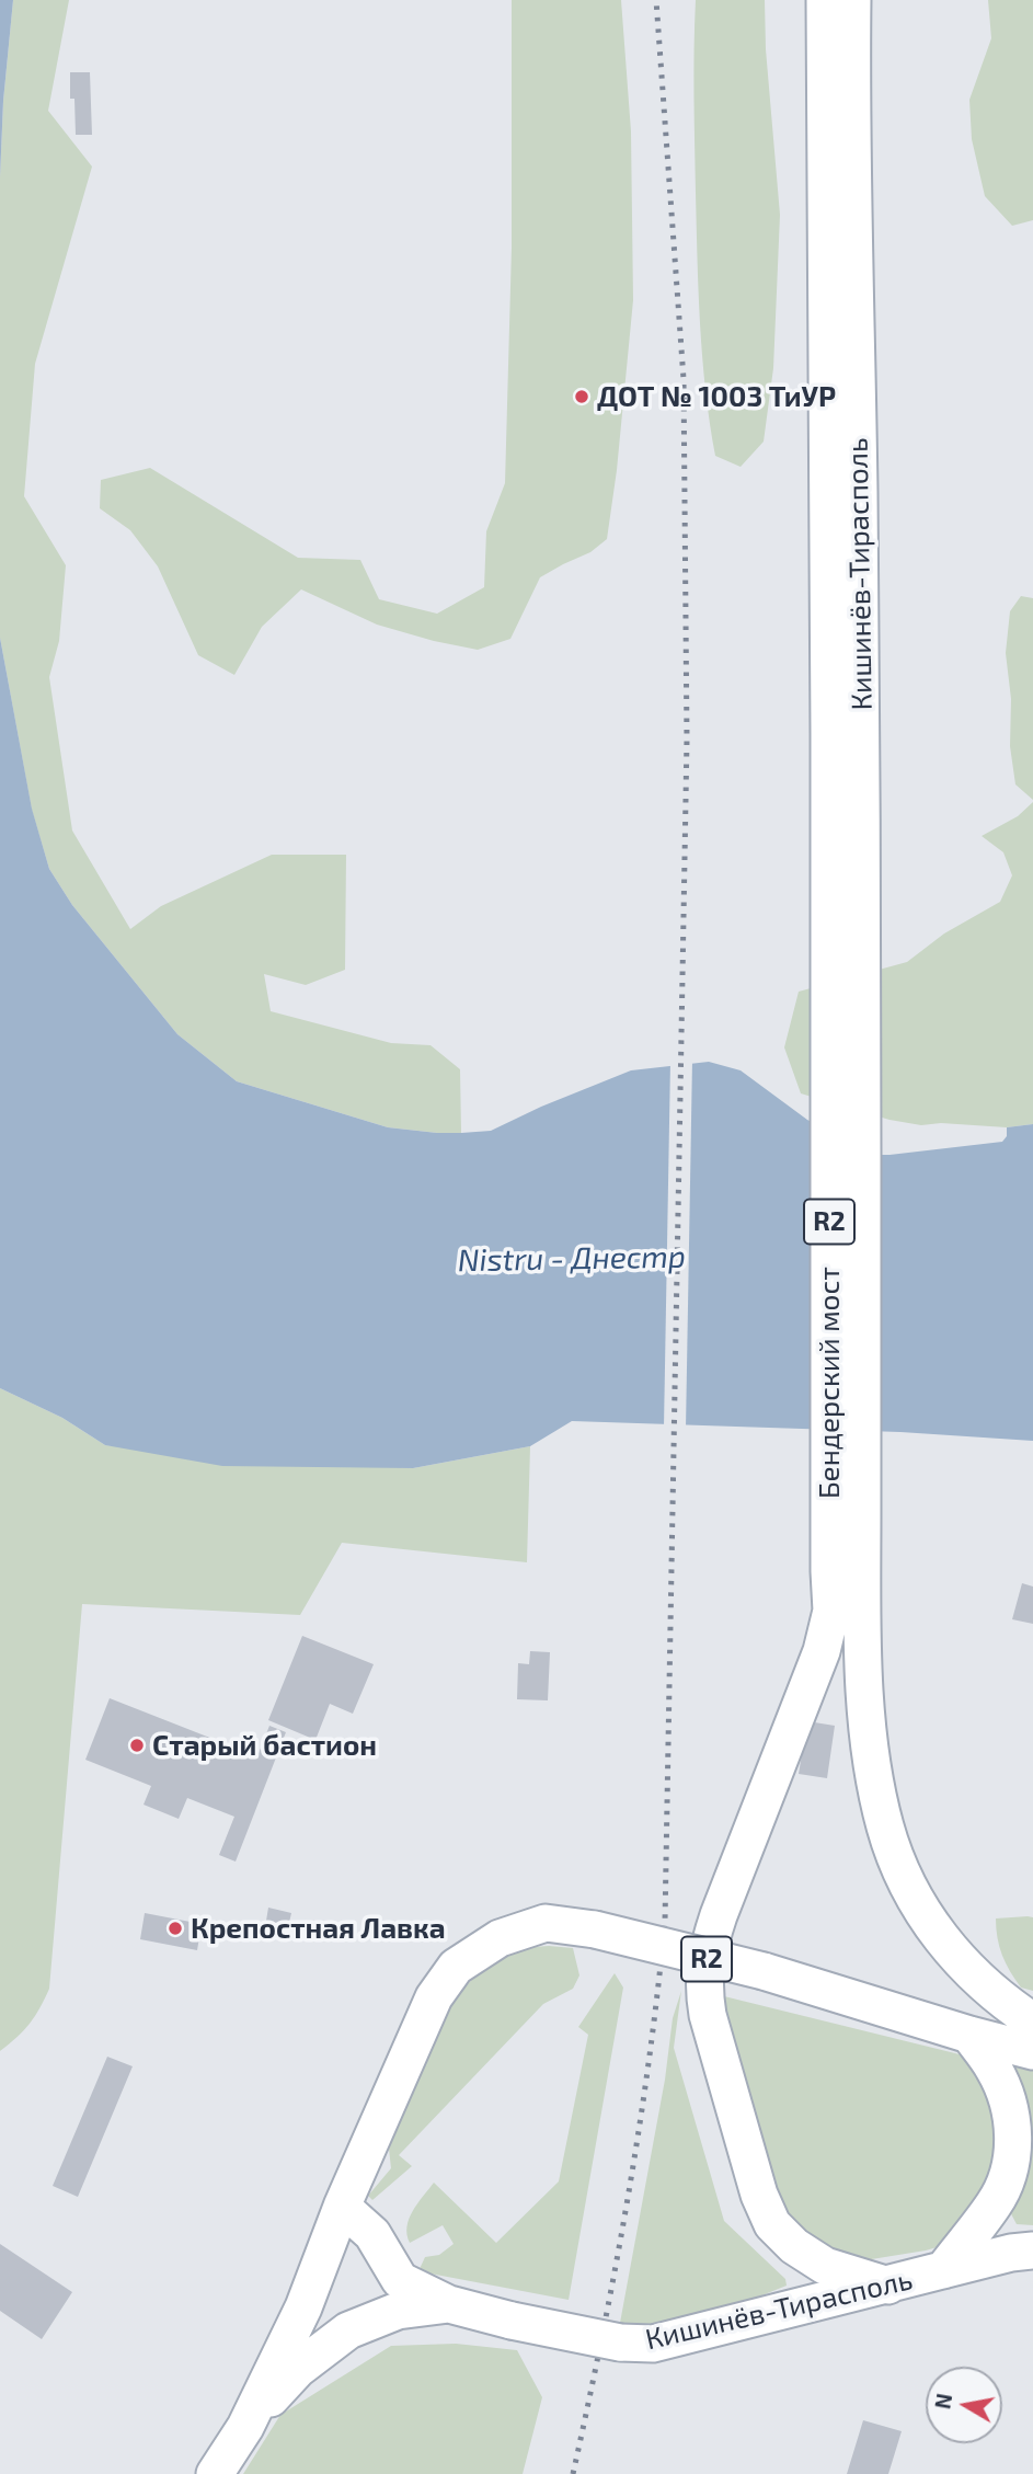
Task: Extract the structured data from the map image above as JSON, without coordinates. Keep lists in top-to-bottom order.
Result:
{
  "streets": {
    "main road": ["Кишинёв-Тирасполь", "R2", "Бендерский мост"]
  },
  "crossings": [
    ["Кишинёв-Тирасполь", "R2"],
    ["Кишинёв-Тирасполь", "Бендерский мост"],
    ["R2", "Бендерский мост"]
  ],
  "water": ["Nistru - Днестр"],
  "places": ["ДОТ № 1003 ТиУР", "Старый бастион", "Крепостная Лавка"],
  "north": "left"
}
